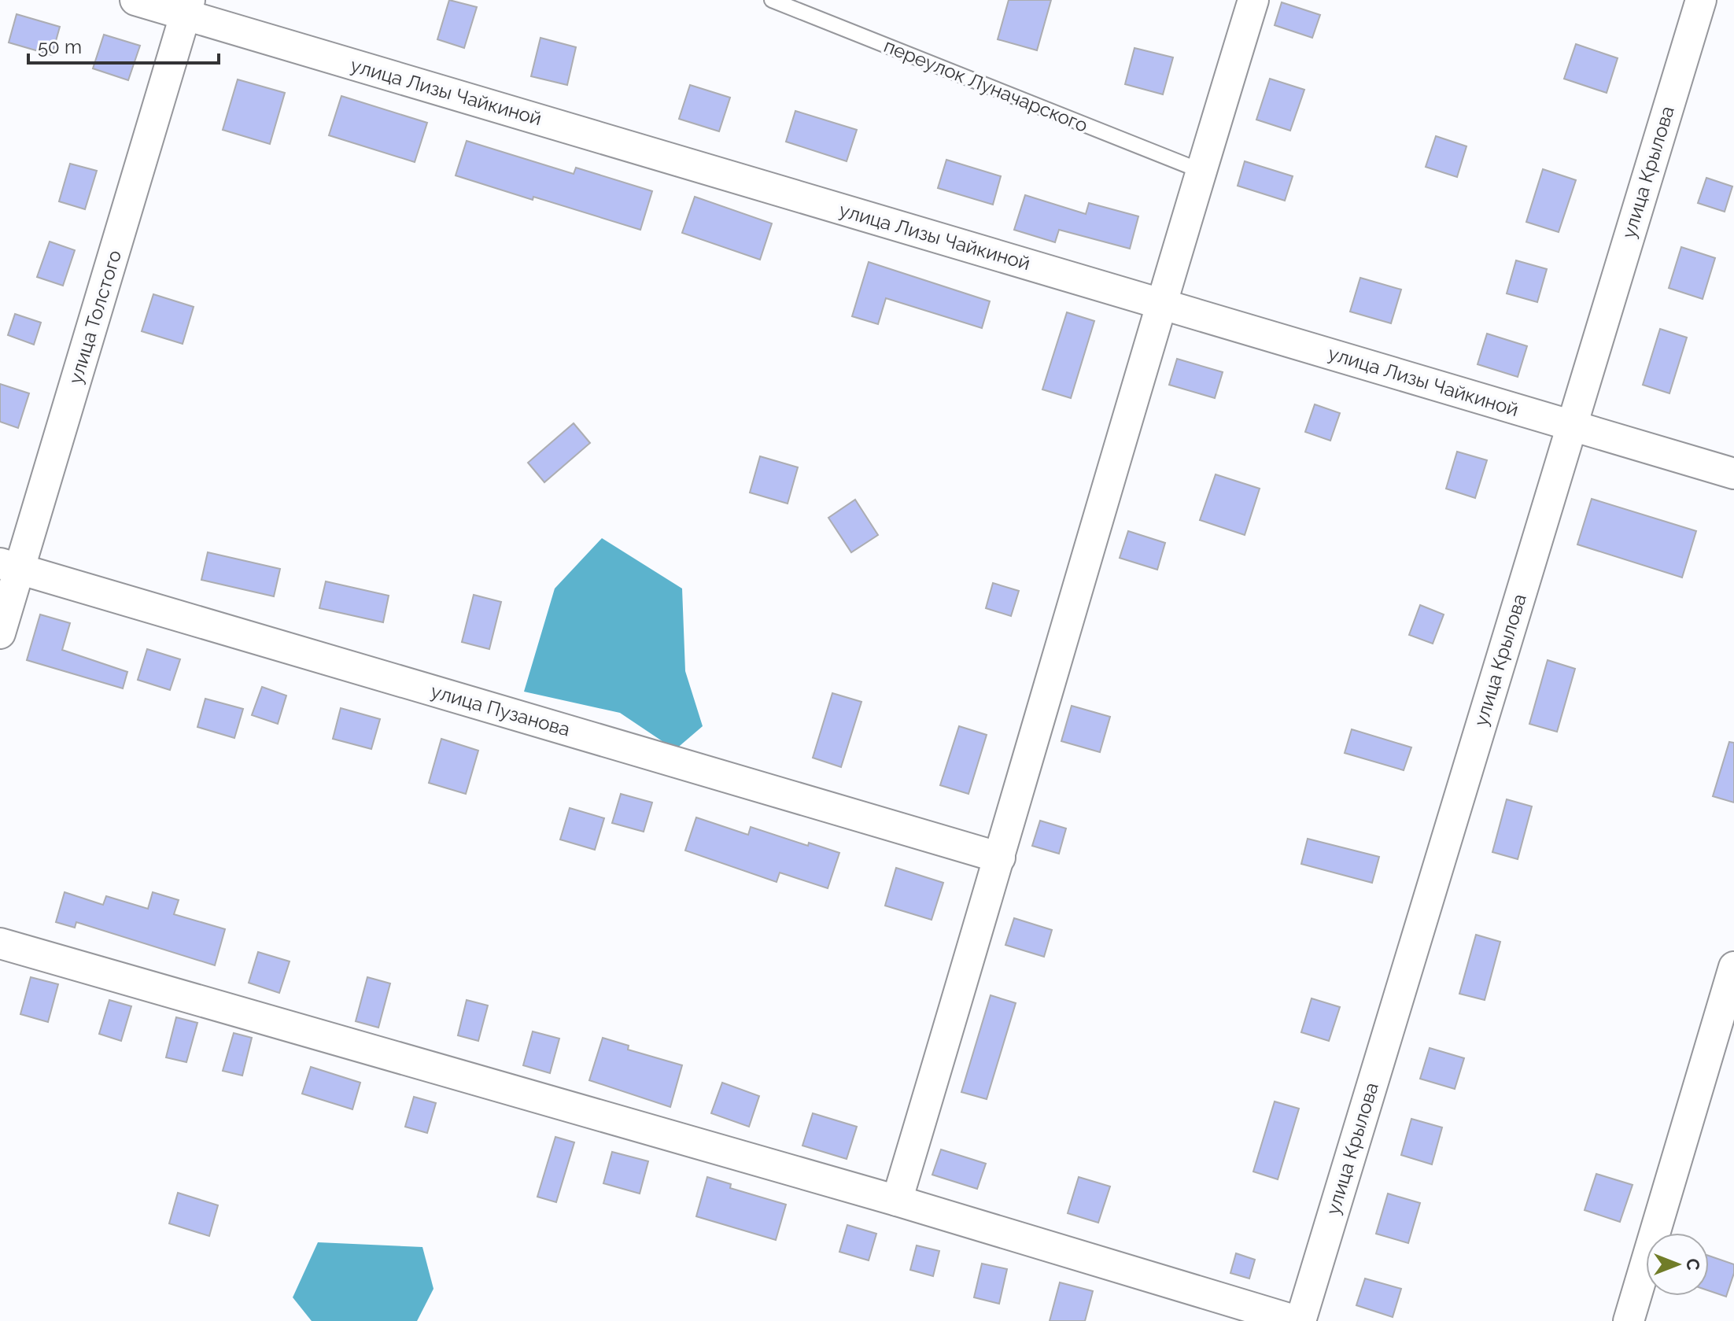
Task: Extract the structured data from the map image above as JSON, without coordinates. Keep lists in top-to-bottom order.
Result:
{
  "streets": {
    "street": [
      "улица Лизы Чайкиной",
      "улица Крылова",
      "улица Толстого",
      "улица Пузанова"
    ],
    "lane": ["переулок Луначарского"]
  },
  "crossings": [
    ["улица Лизы Чайкиной", "улица Крылова"],
    ["улица Лизы Чайкиной", "улица Толстого"],
    ["улица Толстого", "улица Пузанова"]
  ],
  "scale_bar": "50 m",
  "north": "right"
}
